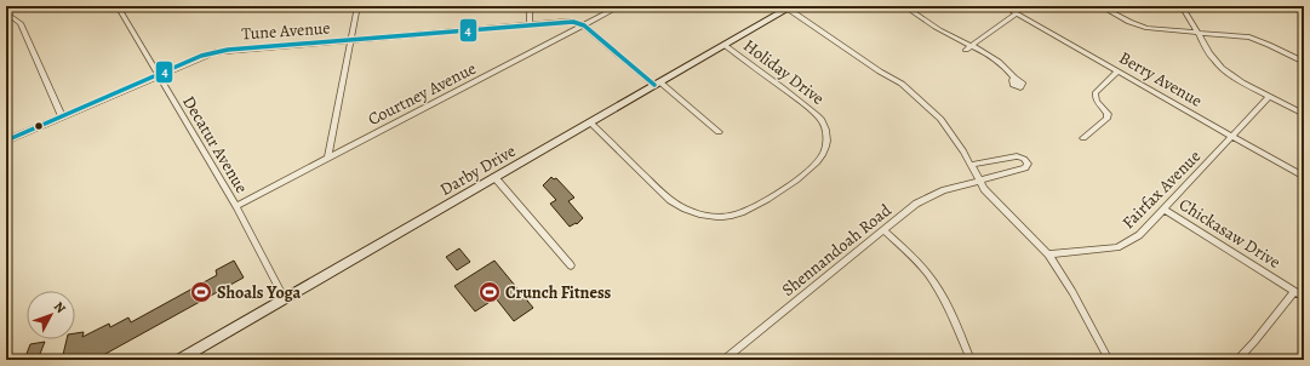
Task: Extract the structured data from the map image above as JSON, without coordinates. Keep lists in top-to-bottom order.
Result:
{
  "streets": {
    "main road": ["Darby Drive"],
    "street": [
      "Tune Avenue",
      "Holiday Drive",
      "Berry Avenue",
      "Courtney Avenue",
      "Decatur Avenue",
      "Fairfax Avenue",
      "Chickasaw Drive",
      "Shennandoah Road"
    ]
  },
  "crossings": [
    ["Tune Avenue", "Courtney Avenue"],
    ["Tune Avenue", "Decatur Avenue"],
    ["Holiday Drive", "Darby Drive"],
    ["Berry Avenue", "Fairfax Avenue"],
    ["Courtney Avenue", "Decatur Avenue"],
    ["Decatur Avenue", "Darby Drive"],
    ["Fairfax Avenue", "Chickasaw Drive"]
  ],
  "places": {
    "sports": ["Shoals Yoga", "Crunch Fitness"]
  },
  "lines": ["transit line 4"],
  "north": "top right"
}
